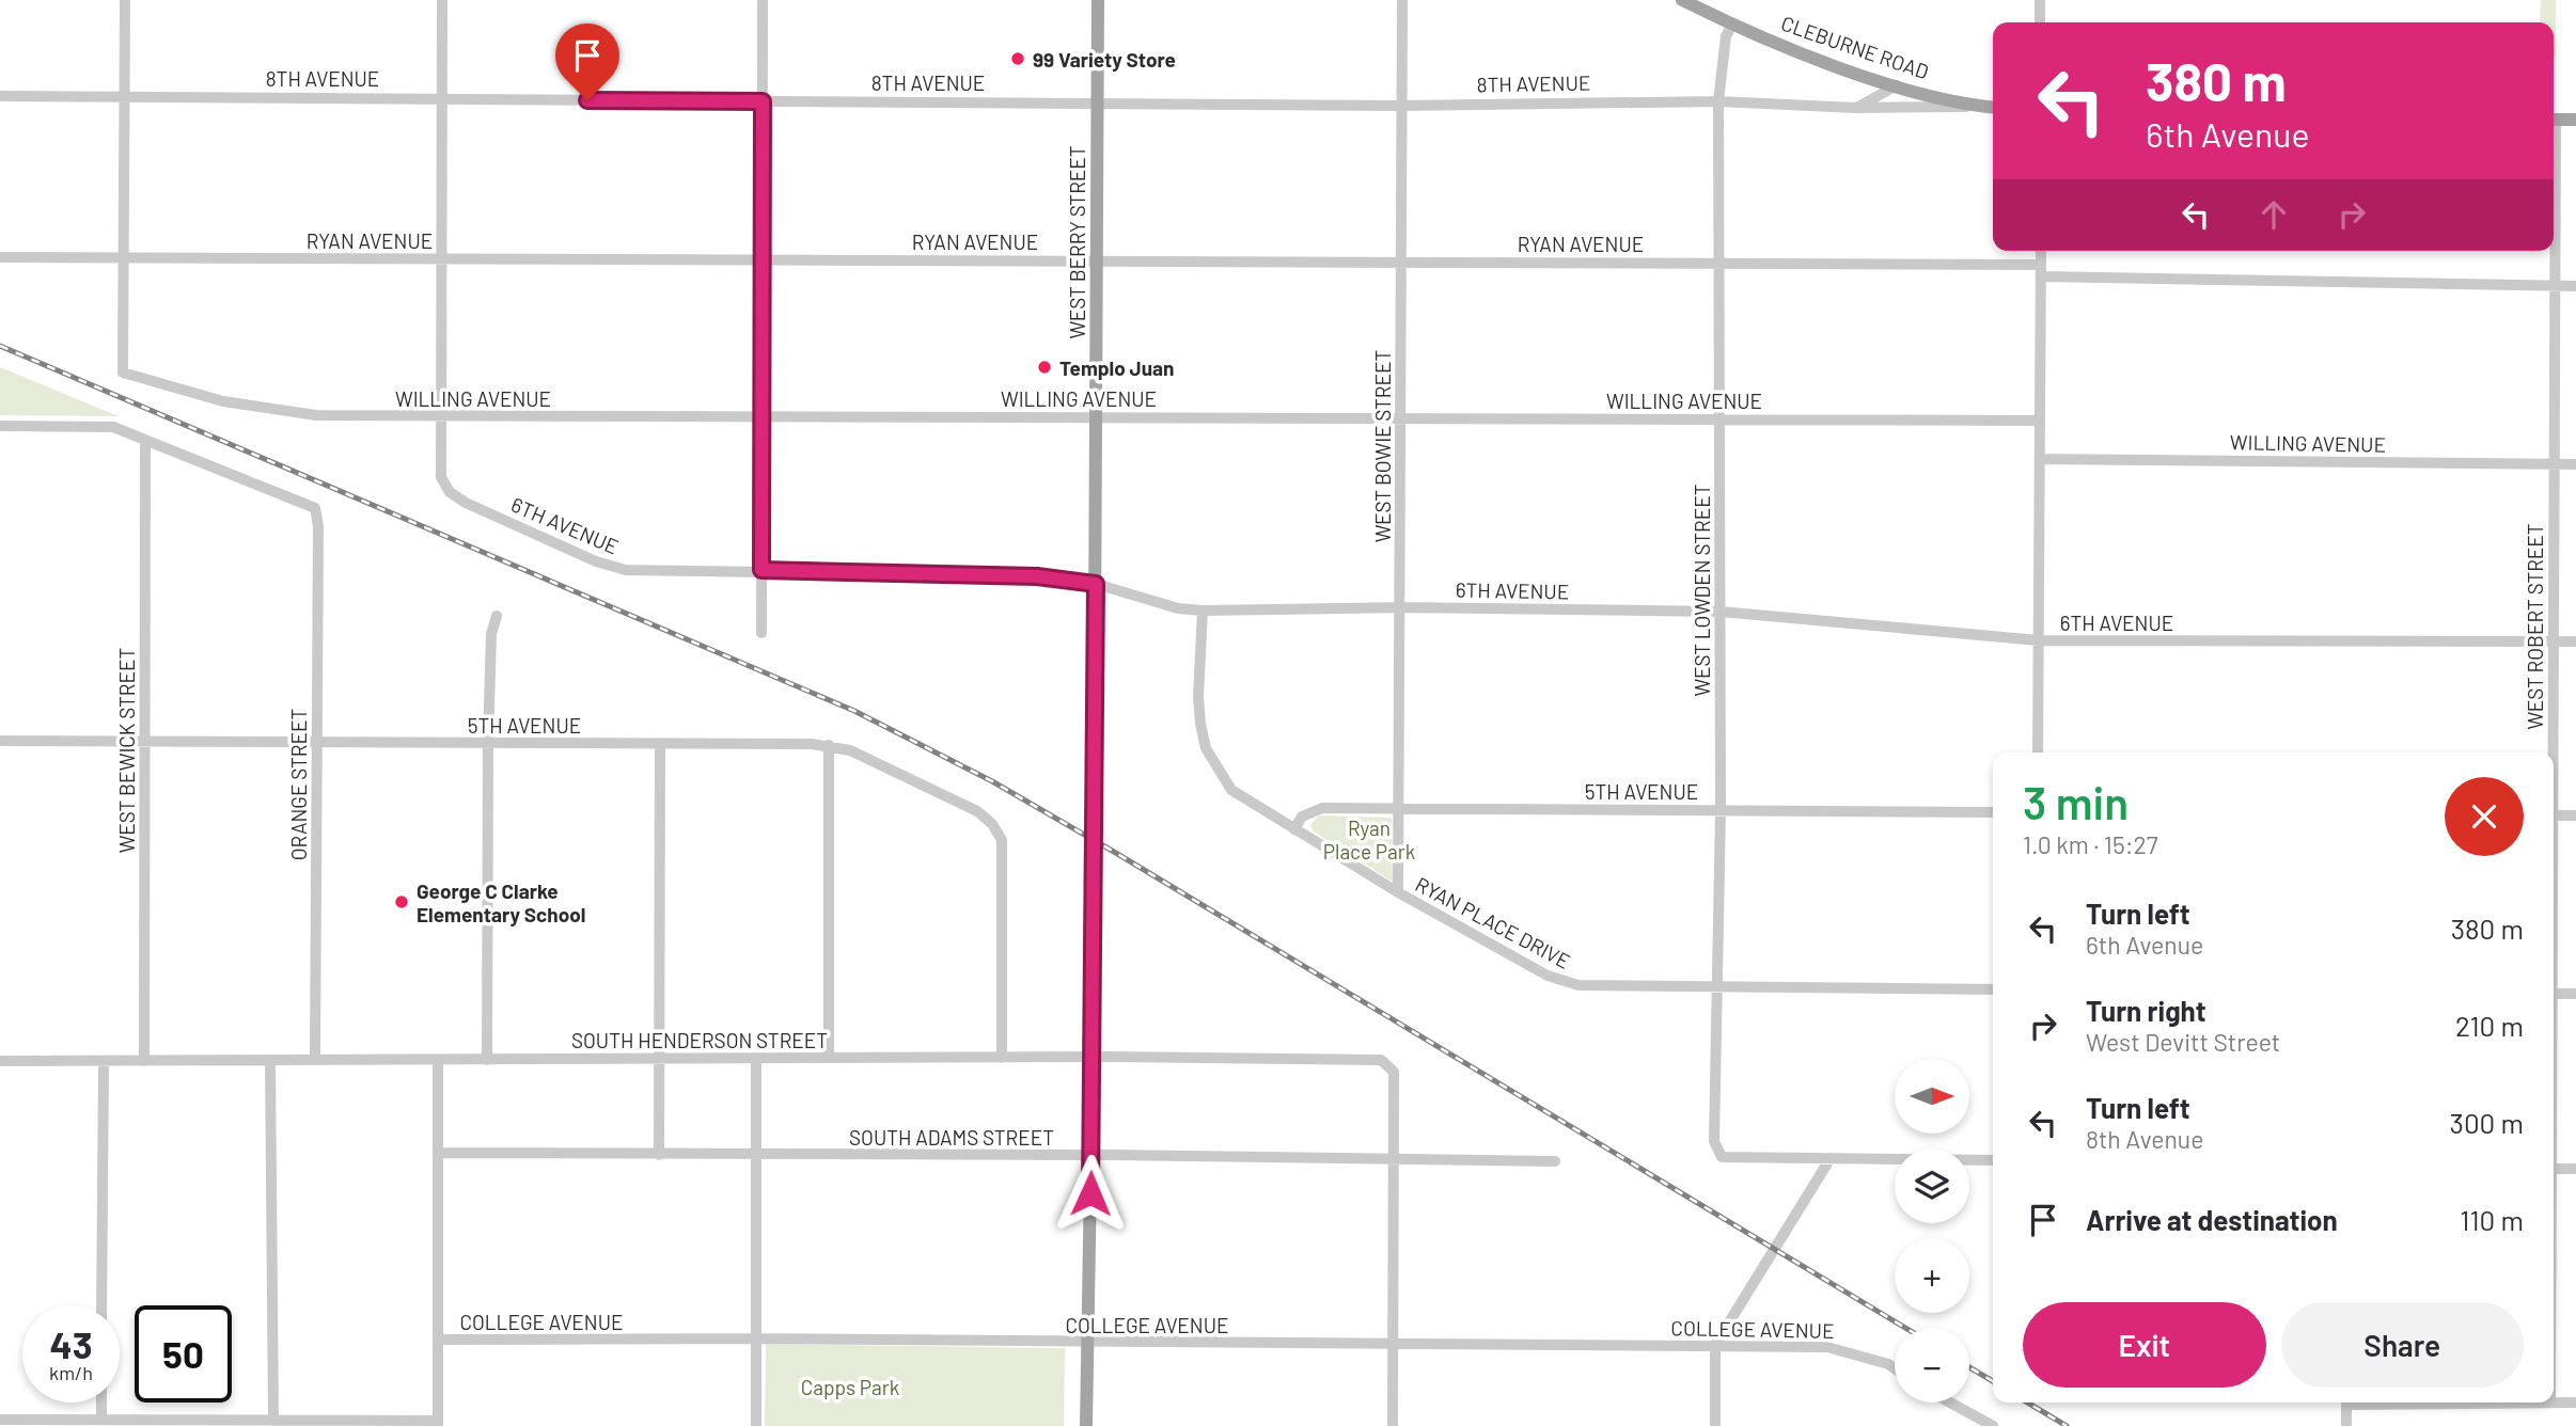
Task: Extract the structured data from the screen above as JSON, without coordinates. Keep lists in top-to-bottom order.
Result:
{
  "streets": {
    "main road": ["CLEBURNE ROAD", "8TH AVENUE", "WEST BERRY STREET"],
    "street": [
      "RYAN AVENUE",
      "WILLING AVENUE",
      "WEST BOWIE STREET",
      "6TH AVENUE",
      "WEST LOWDEN STREET",
      "WEST ROBERT STREET",
      "5TH AVENUE",
      "WEST BEWICK STREET",
      "ORANGE STREET",
      "RYAN PLACE DRIVE",
      "SOUTH HENDERSON STREET",
      "SOUTH ADAMS STREET",
      "COLLEGE AVENUE"
    ]
  },
  "crossings": [
    ["CLEBURNE ROAD", "8TH AVENUE"],
    ["CLEBURNE ROAD", "WEST LOWDEN STREET"],
    ["8TH AVENUE", "WEST BERRY STREET"],
    ["8TH AVENUE", "WEST BOWIE STREET"],
    ["8TH AVENUE", "WEST LOWDEN STREET"],
    ["RYAN AVENUE", "WEST BERRY STREET"],
    ["RYAN AVENUE", "WILLING AVENUE"],
    ["RYAN AVENUE", "WEST BOWIE STREET"],
    ["RYAN AVENUE", "WEST LOWDEN STREET"],
    ["RYAN AVENUE", "WEST ROBERT STREET"],
    ["WEST BERRY STREET", "WILLING AVENUE"],
    ["WEST BERRY STREET", "6TH AVENUE"],
    ["WEST BERRY STREET", "SOUTH HENDERSON STREET"],
    ["WEST BERRY STREET", "SOUTH ADAMS STREET"],
    ["WEST BERRY STREET", "COLLEGE AVENUE"],
    ["WILLING AVENUE", "WEST BOWIE STREET"],
    ["WILLING AVENUE", "6TH AVENUE"],
    ["WILLING AVENUE", "WEST LOWDEN STREET"],
    ["WILLING AVENUE", "WEST ROBERT STREET"],
    ["WEST BOWIE STREET", "6TH AVENUE"],
    ["WEST BOWIE STREET", "5TH AVENUE"],
    ["WEST BOWIE STREET", "RYAN PLACE DRIVE"],
    ["6TH AVENUE", "WEST LOWDEN STREET"],
    ["6TH AVENUE", "WEST ROBERT STREET"],
    ["6TH AVENUE", "RYAN PLACE DRIVE"],
    ["WEST LOWDEN STREET", "5TH AVENUE"],
    ["WEST LOWDEN STREET", "RYAN PLACE DRIVE"],
    ["5TH AVENUE", "WEST BEWICK STREET"],
    ["5TH AVENUE", "ORANGE STREET"],
    ["5TH AVENUE", "RYAN PLACE DRIVE"],
    ["5TH AVENUE", "SOUTH HENDERSON STREET"],
    ["WEST BEWICK STREET", "ORANGE STREET"],
    ["WEST BEWICK STREET", "SOUTH HENDERSON STREET"],
    ["ORANGE STREET", "SOUTH HENDERSON STREET"],
    ["SOUTH HENDERSON STREET", "SOUTH ADAMS STREET"]
  ],
  "parks": ["Ryan Place Park", "Capps Park"],
  "places": ["99 Variety Store", "Templo Juan", "George C Clarke Elementary School"],
  "north": "right",
  "page": {
    "turn": ["380 m", "6th Avenue"],
    "heading": ["3 min", "1.0 km · 15:27"],
    "list": [
      {
        "name": "Turn left",
        "note": "6th Avenue",
        "value": "380 m"
      },
      {
        "name": "Turn right",
        "note": "West Devitt Street",
        "value": "210 m"
      },
      {
        "name": "Turn left",
        "note": "8th Avenue",
        "value": "300 m"
      },
      {
        "name": "Arrive at destination",
        "value": "110 m"
      }
    ],
    "map_buttons": ["+", "−"],
    "buttons": ["Exit", "Share"],
    "speed": "43 km/h",
    "limit": "50"
  }
}
